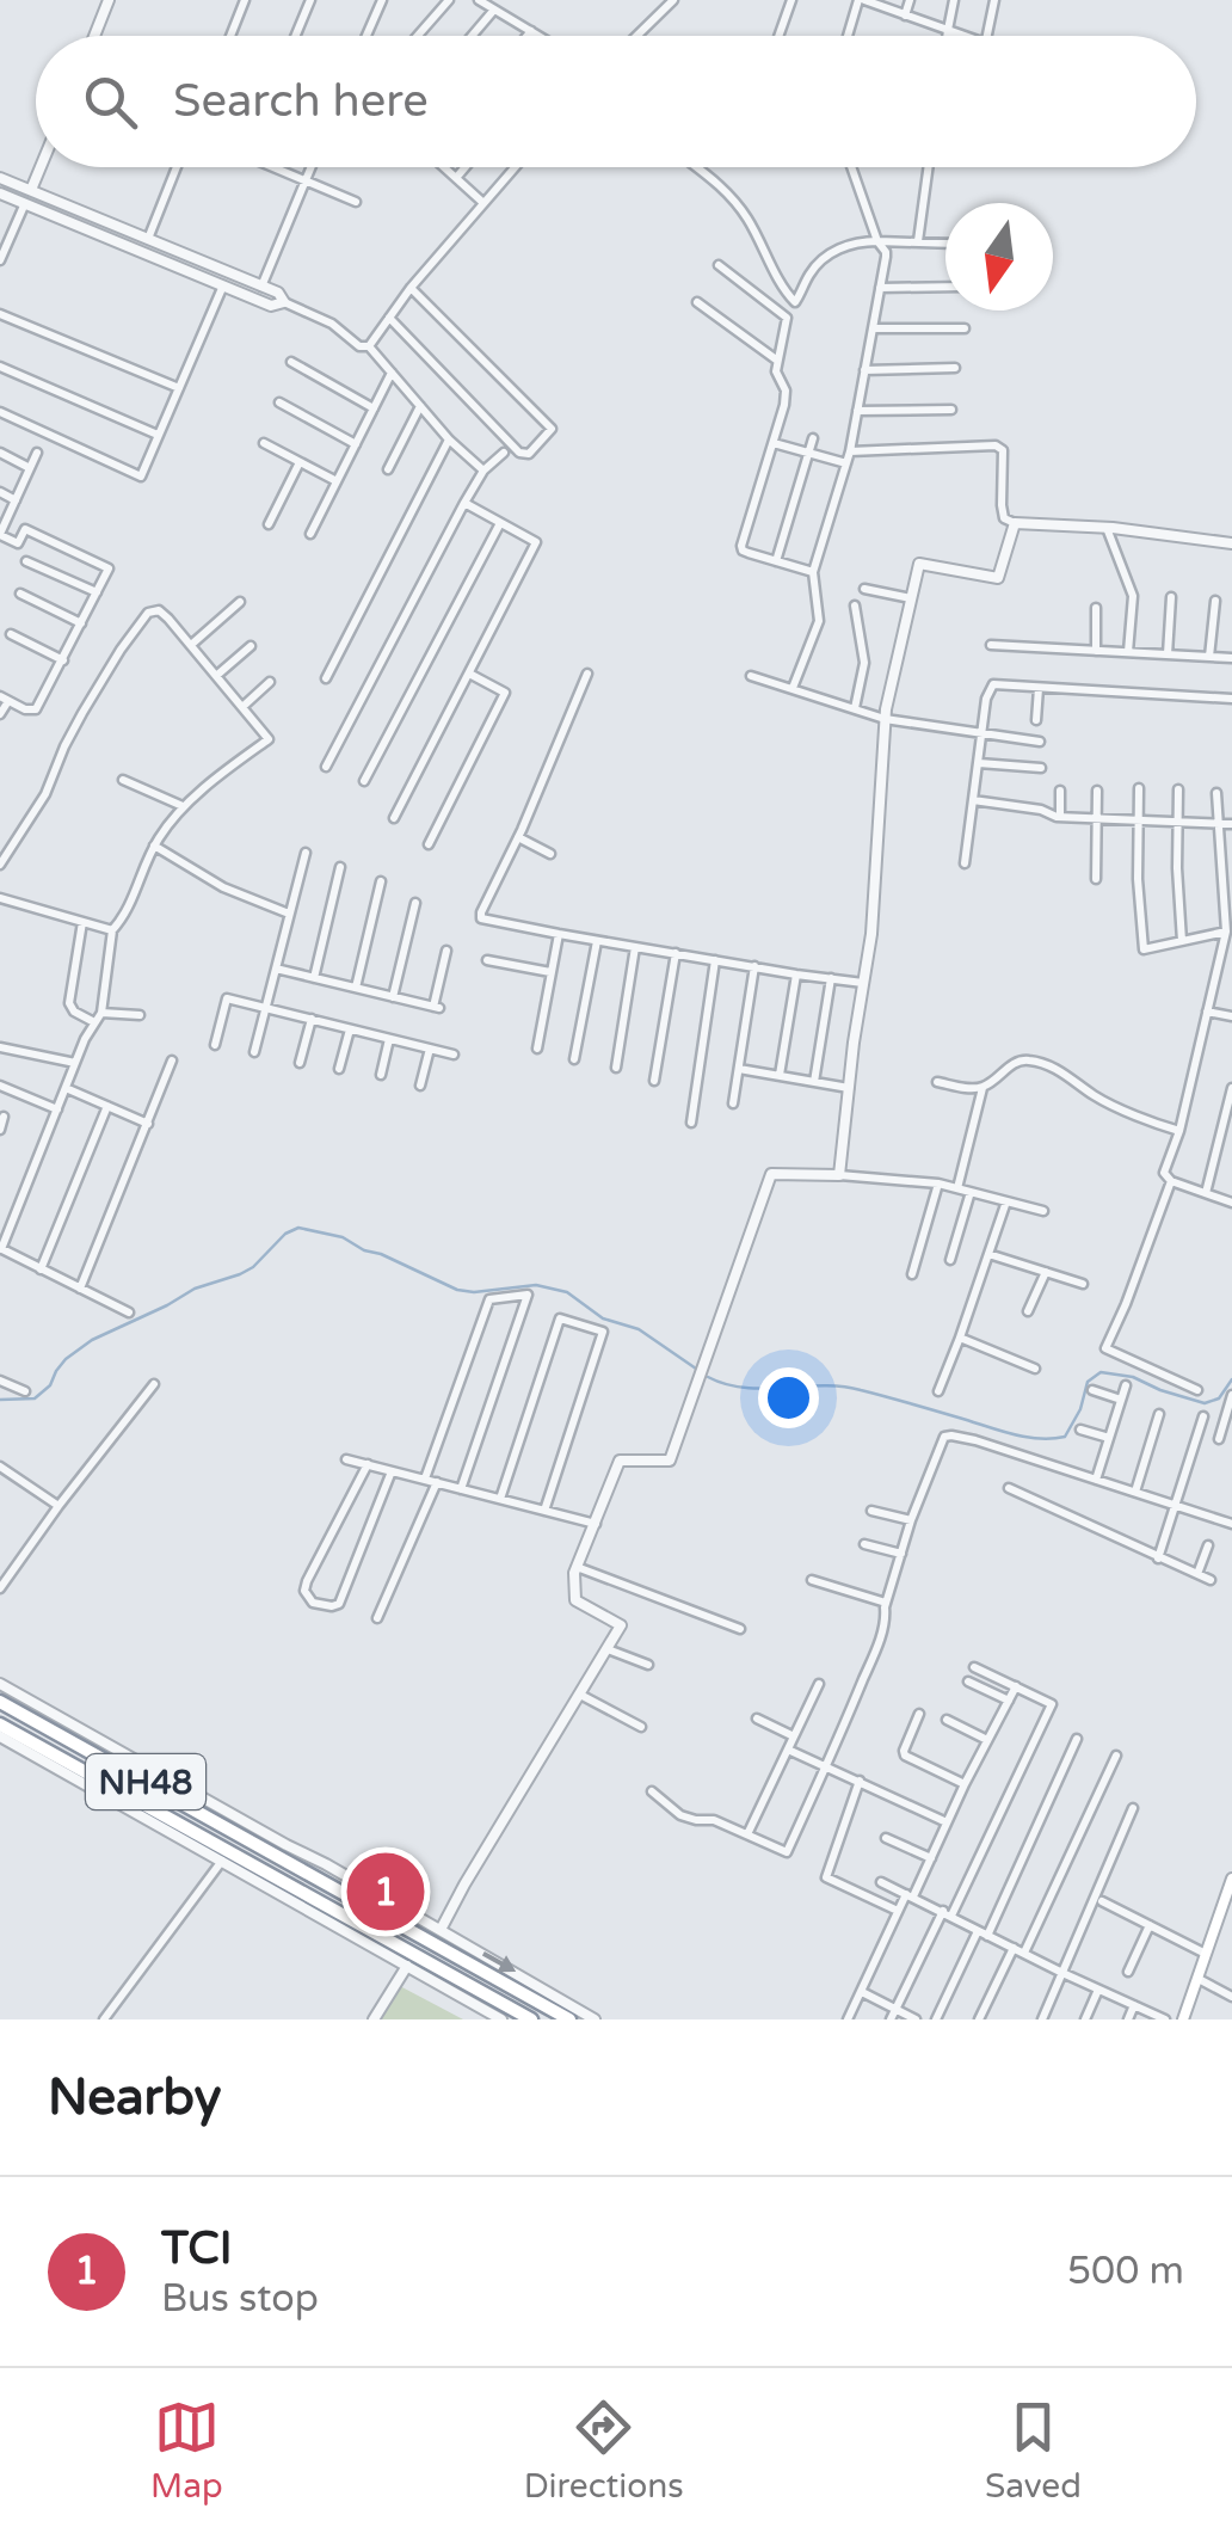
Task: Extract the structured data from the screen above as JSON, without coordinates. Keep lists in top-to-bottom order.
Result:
{
  "streets": {
    "highway": ["NH48"]
  },
  "north": "bottom",
  "page": {
    "search": "Search here",
    "pins": "1",
    "heading": "Nearby",
    "list": [
      {
        "mark": "1",
        "name": "TCI",
        "note": "Bus stop",
        "value": "500 m"
      }
    ],
    "nav": ["Map", "Directions", "Saved"]
  }
}
